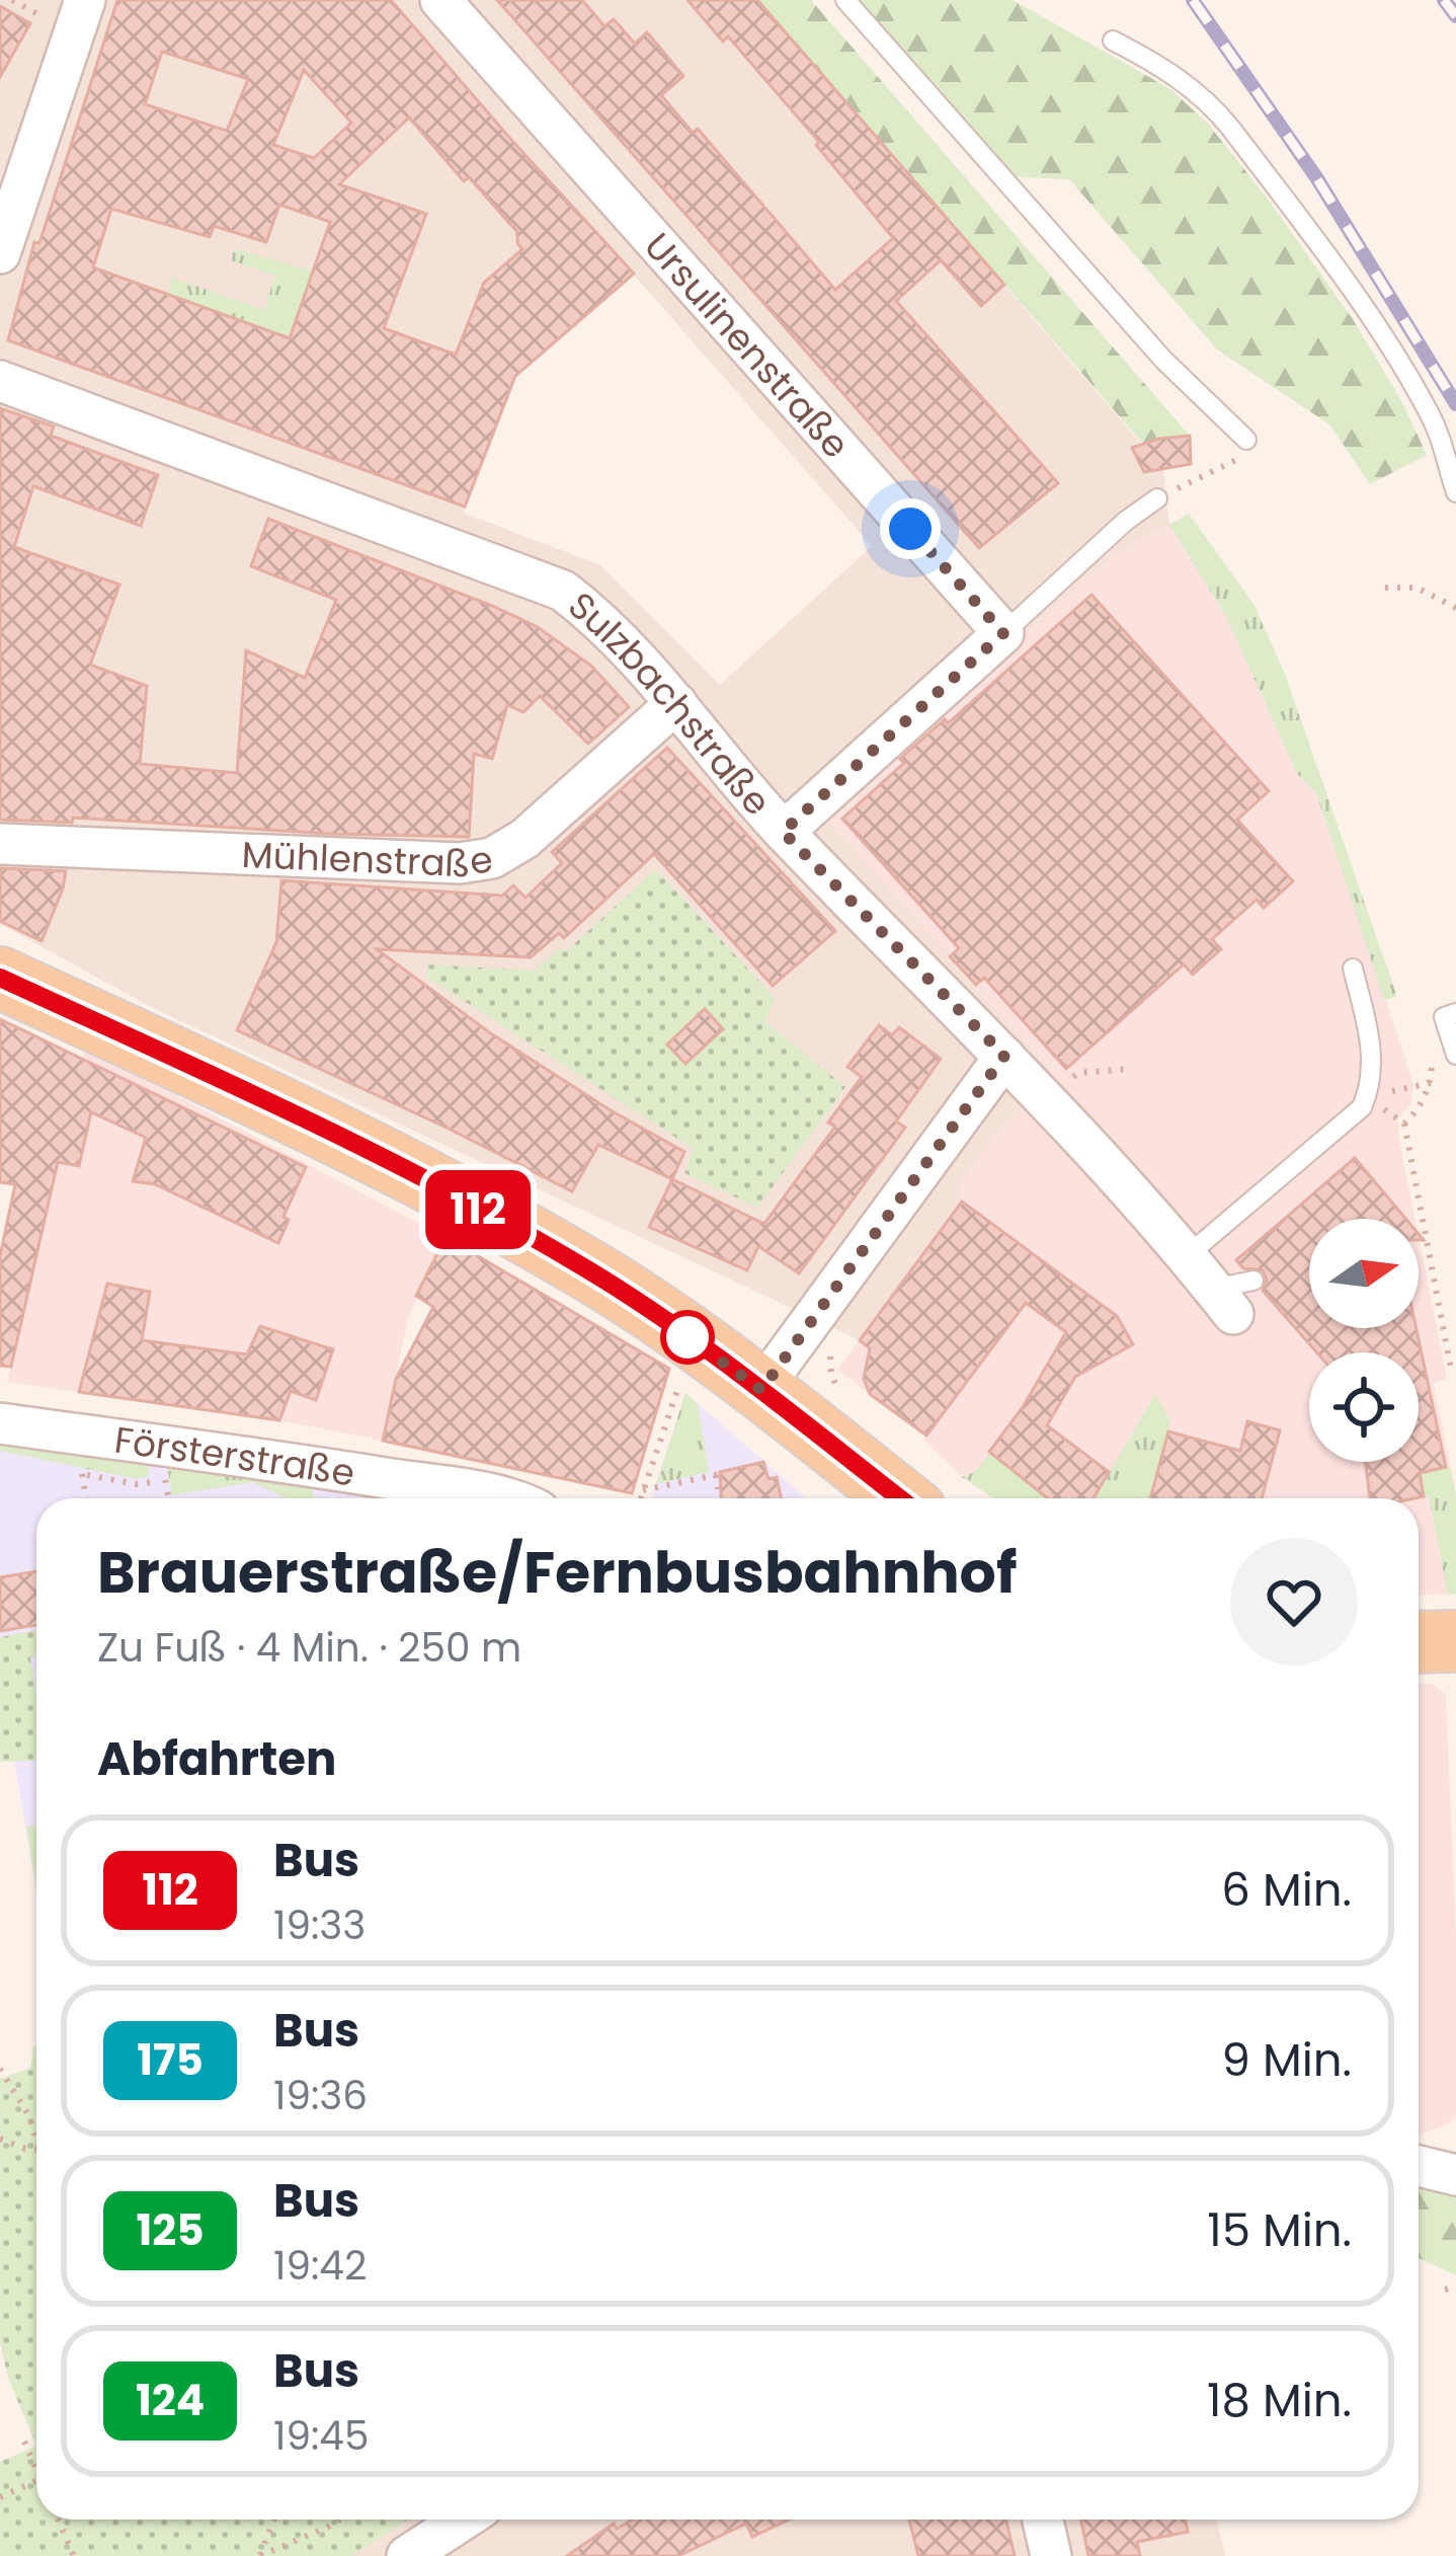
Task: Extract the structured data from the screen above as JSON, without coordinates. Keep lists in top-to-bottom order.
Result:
{
  "streets": {
    "street": [
      "Ursulinenstraße",
      "Sulzbachstraße",
      "Mühlenstraße",
      "Försterstraße"
    ]
  },
  "crossings": [
    ["Sulzbachstraße", "Mühlenstraße"]
  ],
  "lines": ["bus line 112"],
  "north": "right",
  "page": {
    "on_map": "112",
    "heading": [
      ["Brauerstraße/Fernbusbahnhof", "Zu Fuß · 4 Min. · 250 m"],
      "Abfahrten"
    ],
    "list": [
      {
        "mark": "112",
        "name": "Bus",
        "note": "19:33",
        "value": "6 Min."
      },
      {
        "mark": "175",
        "name": "Bus",
        "note": "19:36",
        "value": "9 Min."
      },
      {
        "mark": "125",
        "name": "Bus",
        "note": "19:42",
        "value": "15 Min."
      },
      {
        "mark": "124",
        "name": "Bus",
        "note": "19:45",
        "value": "18 Min."
      }
    ]
  }
}
